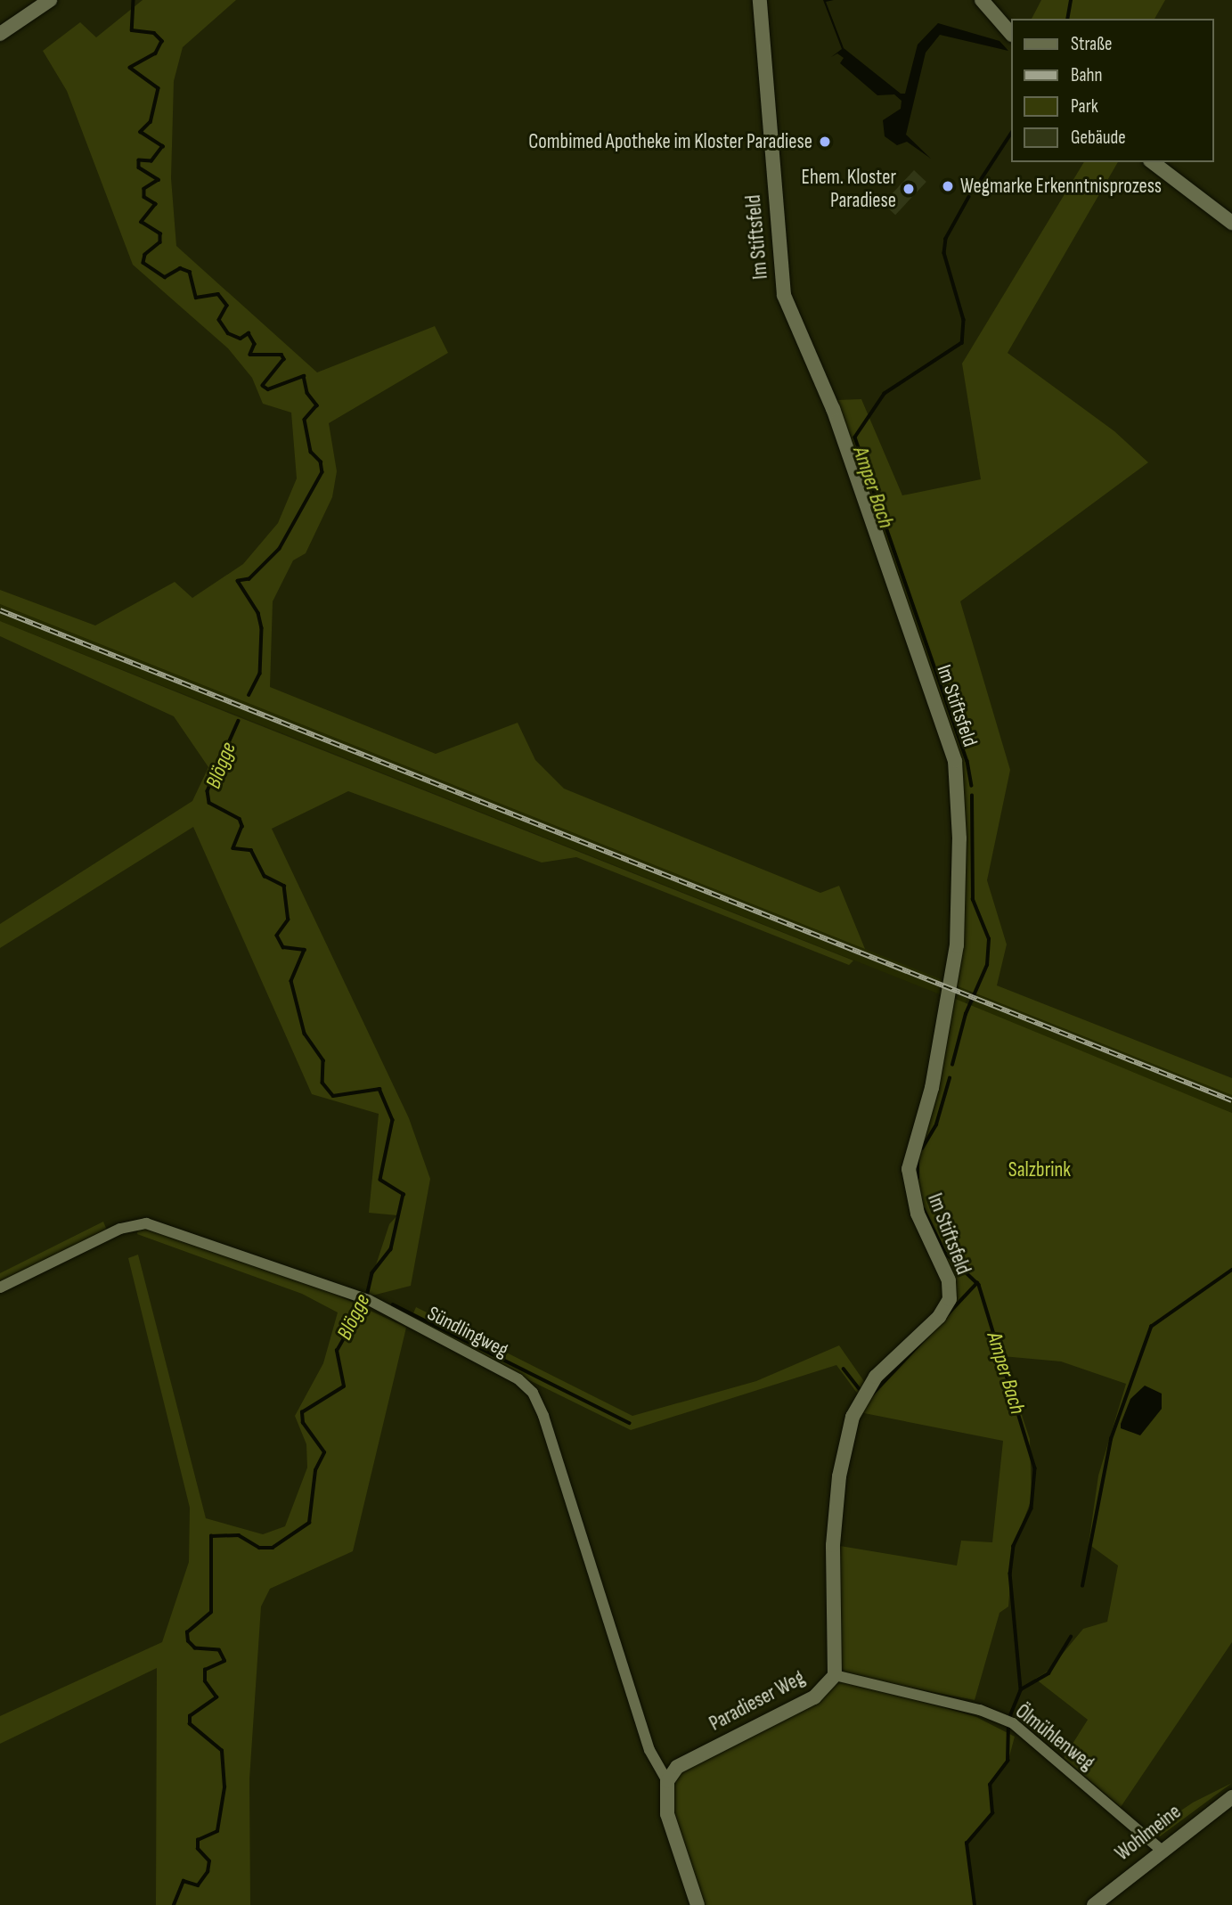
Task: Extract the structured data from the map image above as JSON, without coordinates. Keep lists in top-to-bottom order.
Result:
{
  "streets": {
    "street": [
      "Im Stiftsfeld",
      "Sündlingweg",
      "Paradieser Weg",
      "Ölmühlenweg",
      "Wohlmeine"
    ]
  },
  "crossings": [
    ["Im Stiftsfeld", "Paradieser Weg"],
    ["Sündlingweg", "Paradieser Weg"],
    ["Paradieser Weg", "Ölmühlenweg"],
    ["Ölmühlenweg", "Wohlmeine"]
  ],
  "water": ["Amper Bach", "Blögge"],
  "parks": ["Salzbrink"],
  "places": ["Combimed Apotheke im Kloster Paradiese", "Wegmarke Erkenntnisprozess", "Ehem. Kloster Paradiese"],
  "legend": [
    "Straße",
    "Bahn",
    "Park",
    "Gebäude"
  ]
}
